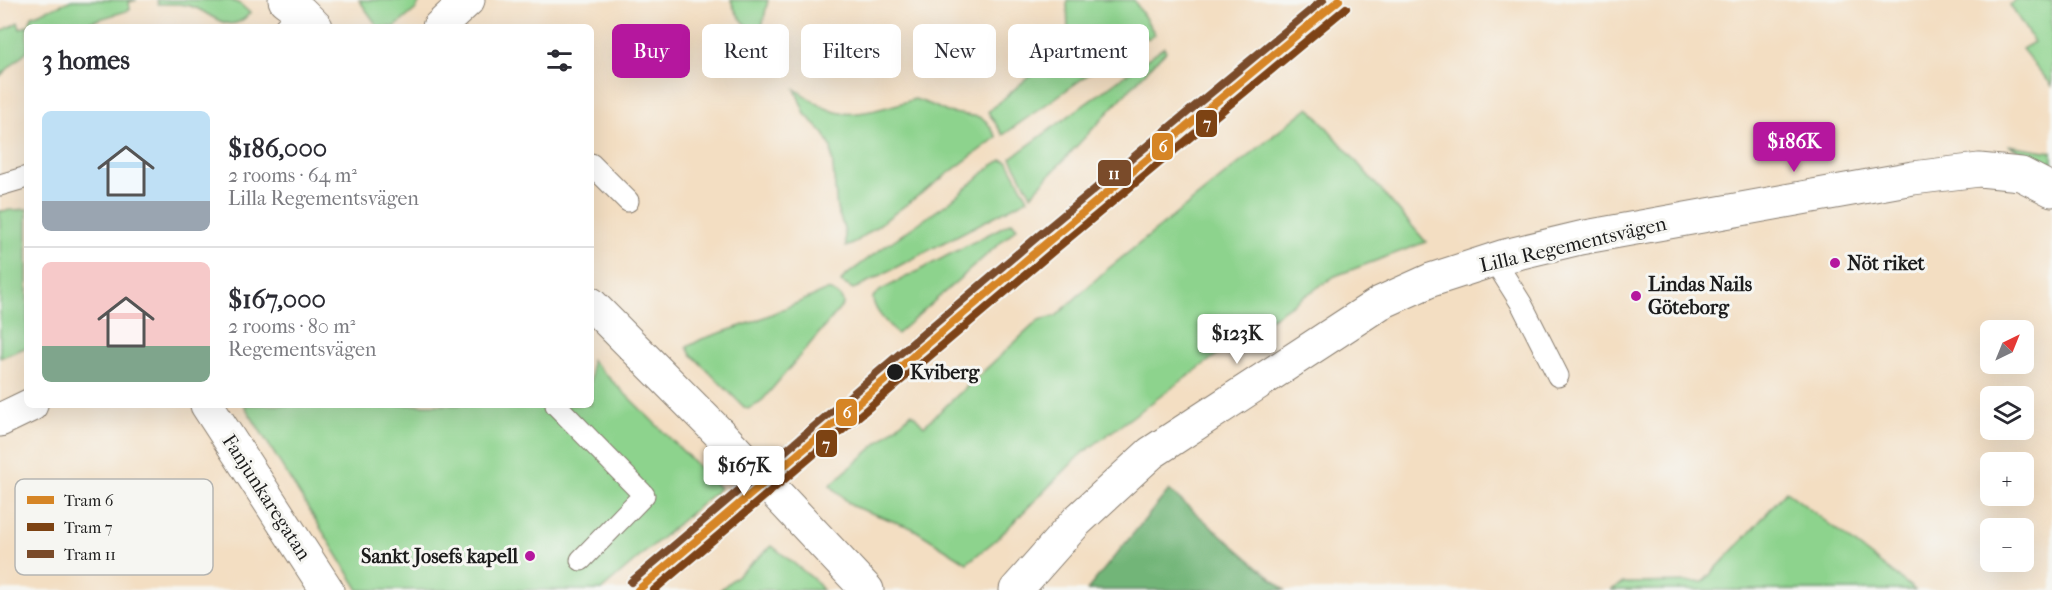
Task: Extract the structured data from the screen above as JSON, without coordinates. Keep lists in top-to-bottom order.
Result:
{
  "streets": {
    "street": ["Lilla Regementsvägen", "Fanjunkaregatan"]
  },
  "places": [
    "Nöt riket",
    "Lindas Nails Göteborg",
    "Kviberg",
    "Sankt Josefs kapell"
  ],
  "lines": ["tram line 6", "tram line 11", "tram line 7"],
  "legend": ["Tram 6", "Tram 7", "Tram 11"],
  "north": "top right",
  "page": {
    "chip": [
      "Buy",
      "Rent",
      "Filters",
      "New",
      "Apartment"
    ],
    "heading": "3 homes",
    "list": [
      {
        "name": "$186,000",
        "note": "2 rooms · 64 m² · Lilla Regementsvägen"
      },
      {
        "name": "$167,000",
        "note": "2 rooms · 80 m² · Regementsvägen"
      }
    ],
    "price": ["$186K", "$123K", "$167K"],
    "map_buttons": ["+", "−"]
  }
}
